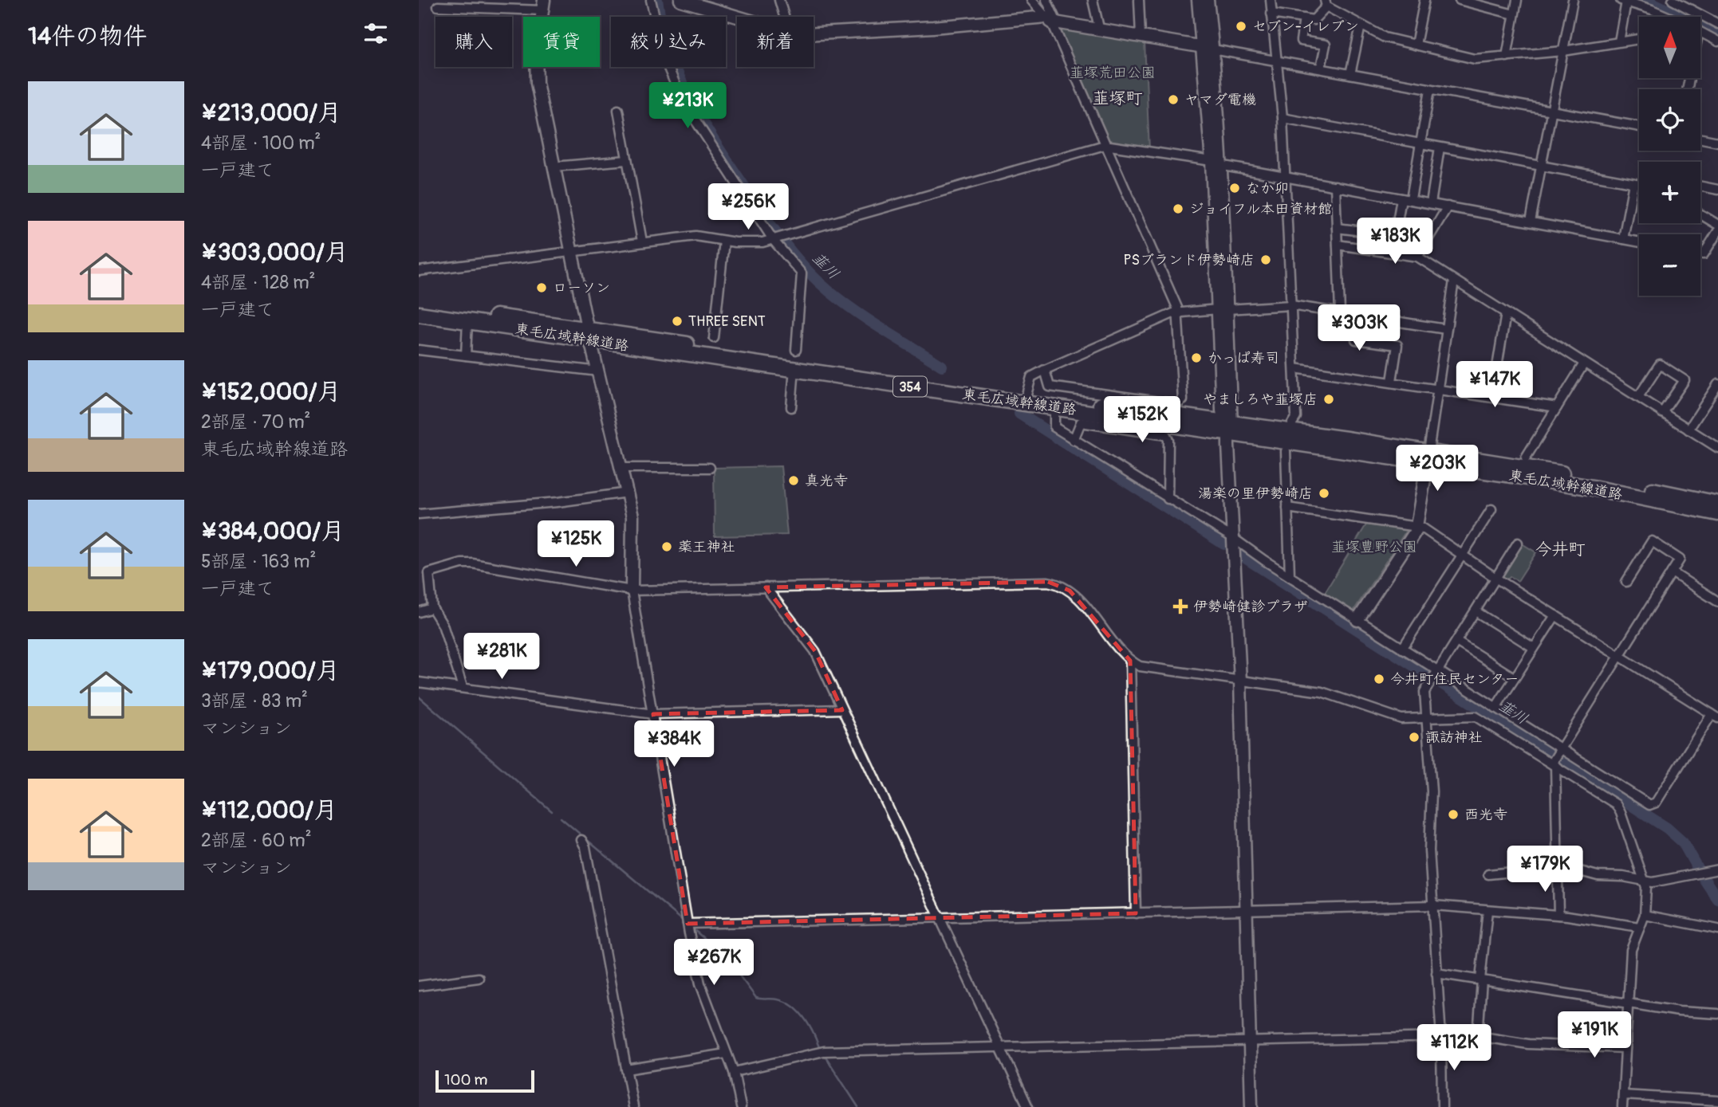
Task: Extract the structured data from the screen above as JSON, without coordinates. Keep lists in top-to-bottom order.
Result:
{
  "streets": {
    "highway": ["東毛広域幹線道路", "354"]
  },
  "districts": ["韮塚町", "今井町"],
  "water": ["韮川"],
  "parks": ["韮塚荒田公園", "韮塚豊野公園"],
  "places": {
    "other": [
      "セブン-イレブン",
      "ヤマダ電機",
      "なか卯",
      "ジョイフル本田資材館",
      "PSブランド伊勢崎店",
      "ローソン",
      "THREE SENT",
      "かっぱ寿司",
      "やましろや韮塚店",
      "真光寺",
      "湯楽の里伊勢崎店",
      "薬王神社",
      "今井町住民センター",
      "諏訪神社",
      "西光寺"
    ],
    "health": ["伊勢崎健診プラザ"]
  },
  "scale_bar": "100 m",
  "north": "top",
  "page": {
    "heading": "14件の物件",
    "map_buttons": ["+", "−"],
    "chip": [
      "購入",
      "賃貸",
      "絞り込み",
      "新着"
    ],
    "list": [
      {
        "name": "¥213,000/月",
        "note": "4部屋 · 100 m² · 一戸建て"
      },
      {
        "name": "¥303,000/月",
        "note": "4部屋 · 128 m² · 一戸建て"
      },
      {
        "name": "¥152,000/月",
        "note": "2部屋 · 70 m² · 東毛広域幹線道路"
      },
      {
        "name": "¥384,000/月",
        "note": "5部屋 · 163 m² · 一戸建て"
      },
      {
        "name": "¥179,000/月",
        "note": "3部屋 · 83 m² · マンション"
      },
      {
        "name": "¥112,000/月",
        "note": "2部屋 · 60 m² · マンション"
      }
    ],
    "price": [
      "¥213K",
      "¥256K",
      "¥183K",
      "¥303K",
      "¥147K",
      "¥152K",
      "¥203K",
      "¥125K",
      "¥281K",
      "¥384K",
      "¥179K",
      "¥267K",
      "¥191K",
      "¥112K"
    ],
    "scale": "100 m"
  }
}
